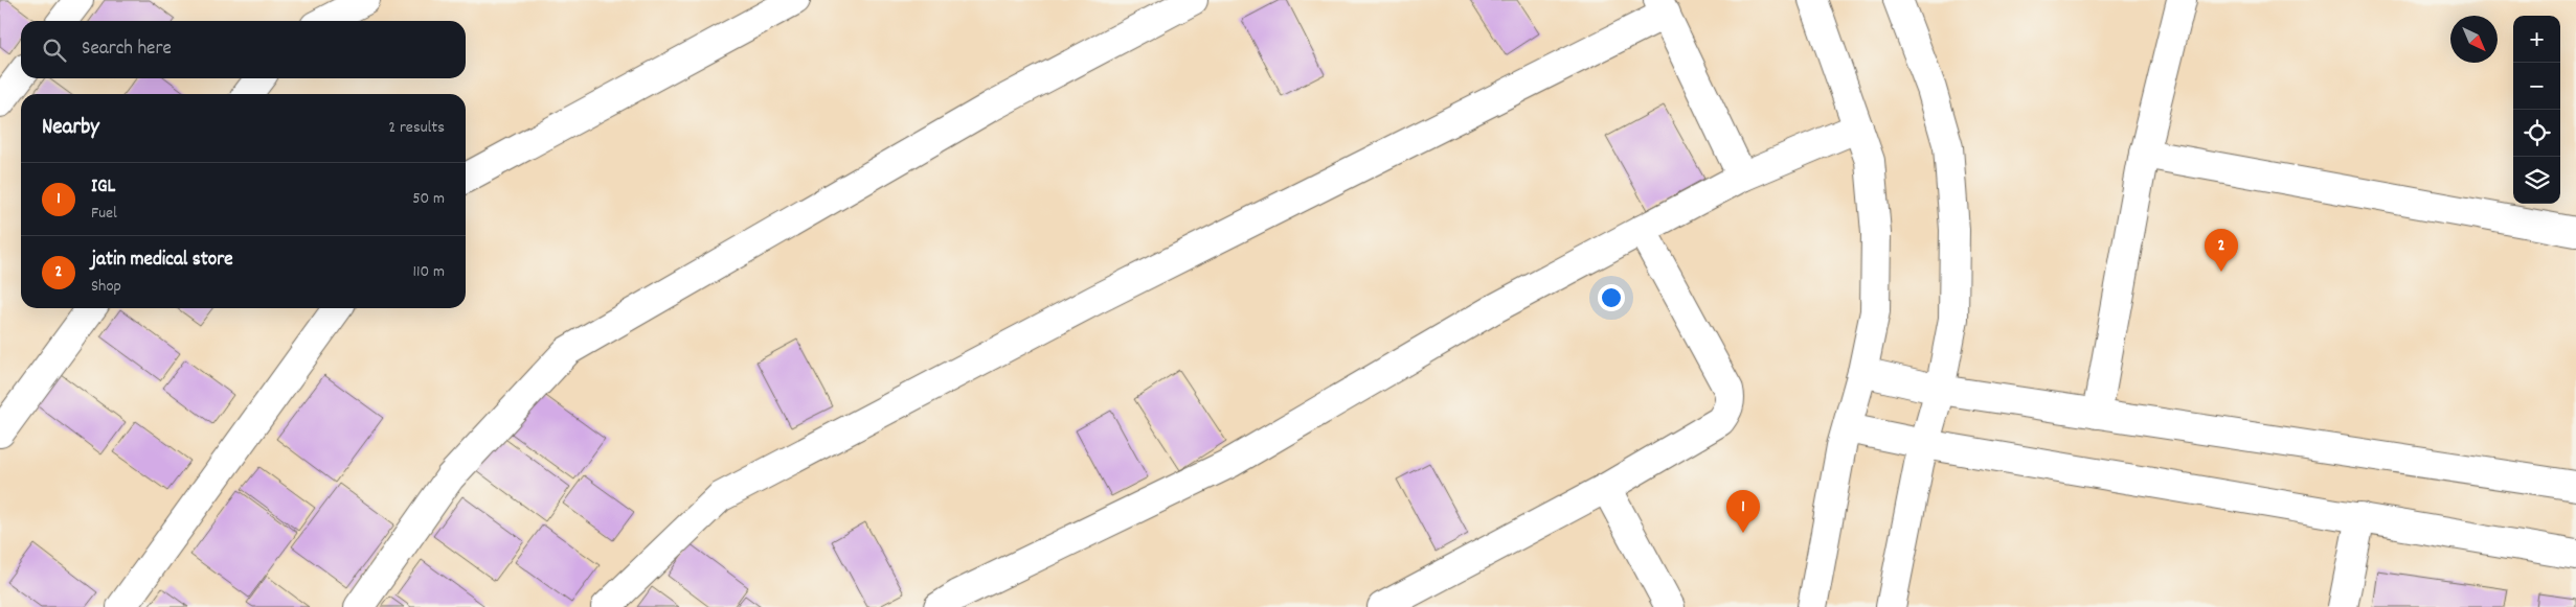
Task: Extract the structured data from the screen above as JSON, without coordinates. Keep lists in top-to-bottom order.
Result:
{
  "north": "bottom right",
  "page": {
    "map_buttons": ["+", "−"],
    "search": "Search here",
    "heading": ["Nearby", "2 results"],
    "list": [
      {
        "mark": "1",
        "name": "IGL",
        "note": "Fuel",
        "value": "50 m"
      },
      {
        "mark": "2",
        "name": "jatin medical store",
        "note": "Shop",
        "value": "110 m"
      }
    ],
    "pins": ["2", "1"]
  }
}
